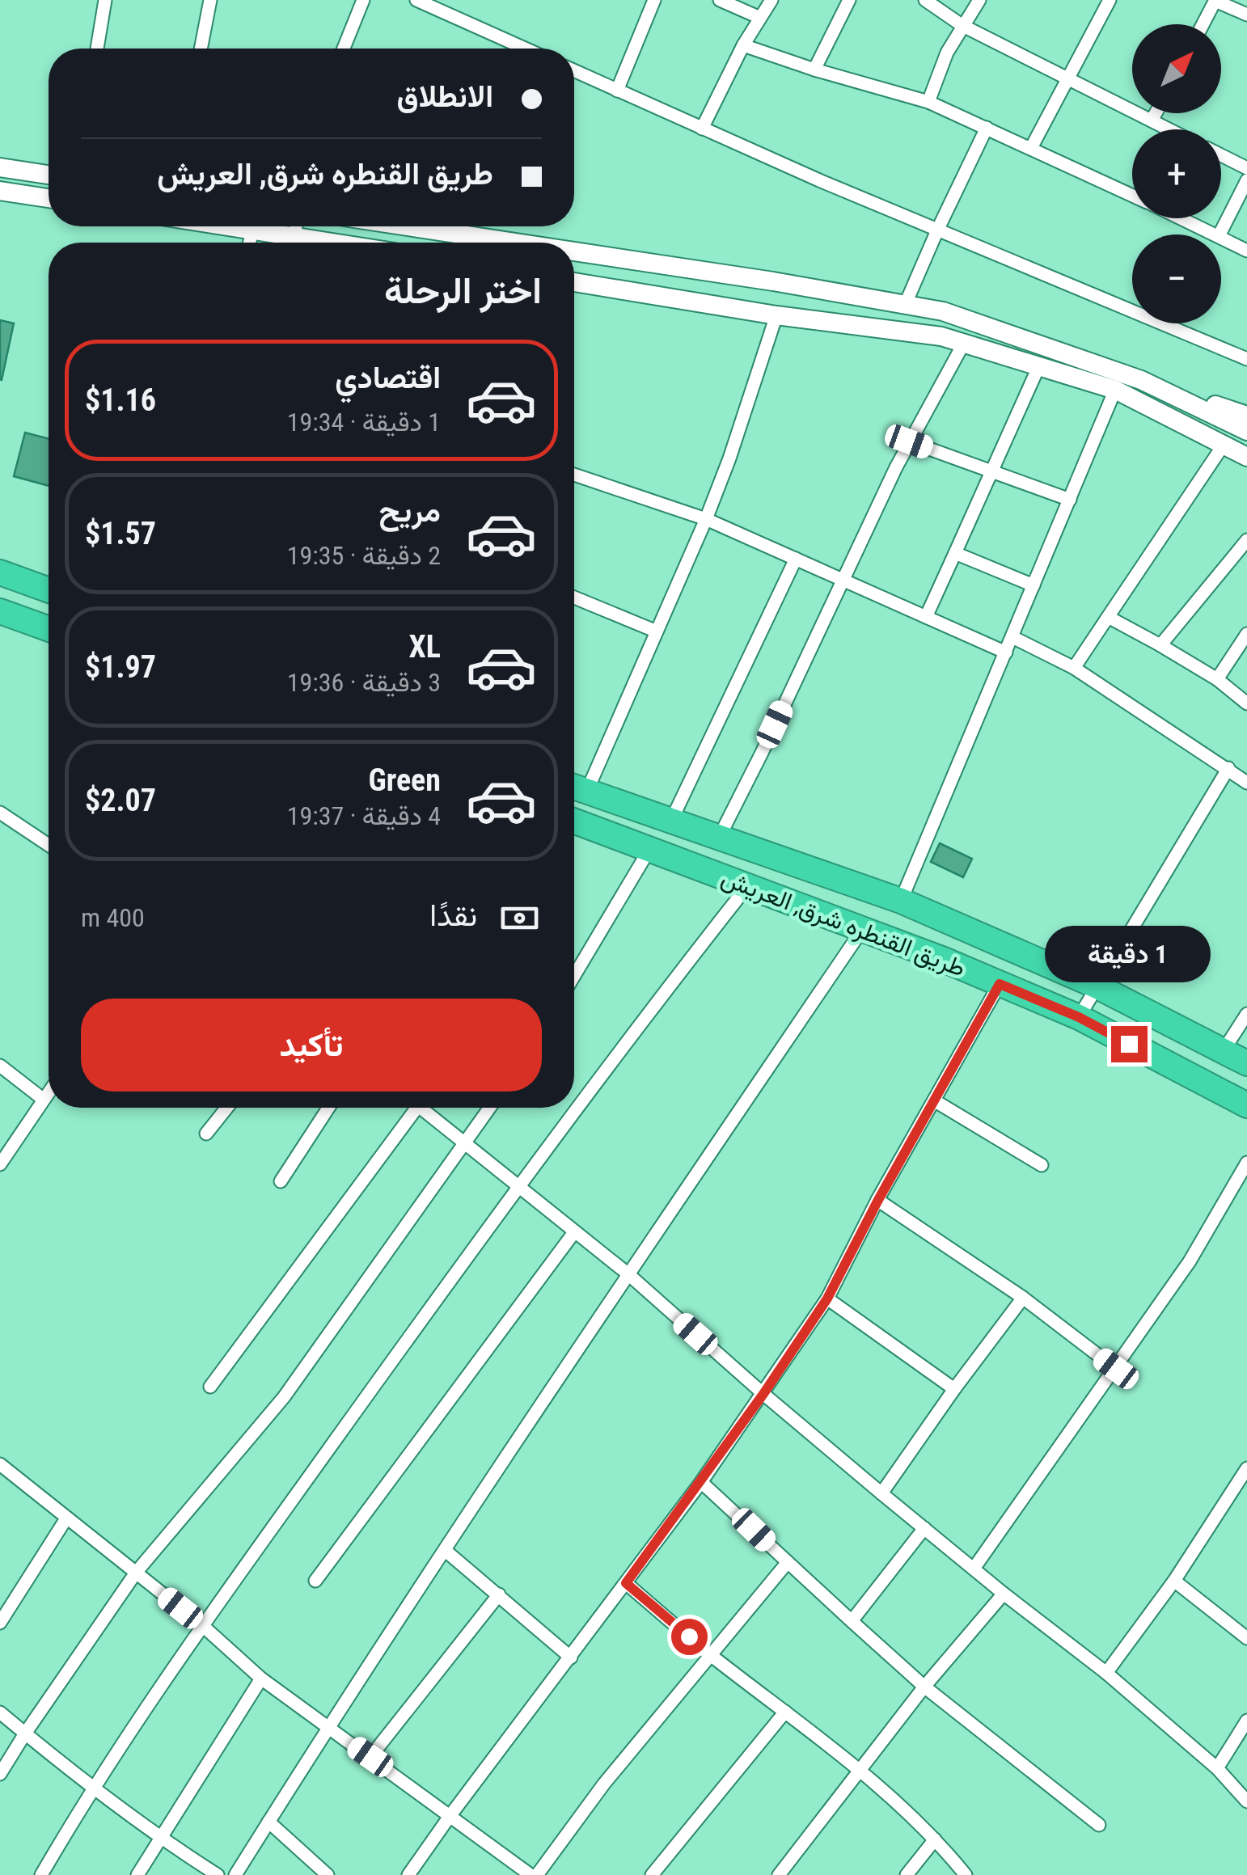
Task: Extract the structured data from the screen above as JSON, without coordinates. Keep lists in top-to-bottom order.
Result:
{
  "streets": {
    "highway": ["طريق القنطره شرق, العريش"]
  },
  "north": "top right",
  "page": {
    "map_buttons": ["+", "−"],
    "banner": ["الانطلاق", "طريق القنطره شرق, العريش"],
    "heading": "اختر الرحلة",
    "list": [
      {
        "name": "اقتصادي",
        "note": "1 دقيقة · 19:34",
        "value": "$1.16"
      },
      {
        "name": "مريح",
        "note": "2 دقيقة · 19:35",
        "value": "$1.57"
      },
      {
        "name": "XL",
        "note": "3 دقيقة · 19:36",
        "value": "$1.97"
      },
      {
        "name": "Green",
        "note": "4 دقيقة · 19:37",
        "value": "$2.07"
      }
    ],
    "pay": ["نقدًا", "400 m"],
    "bubble": "1 دقيقة",
    "buttons": "تأكيد"
  }
}
